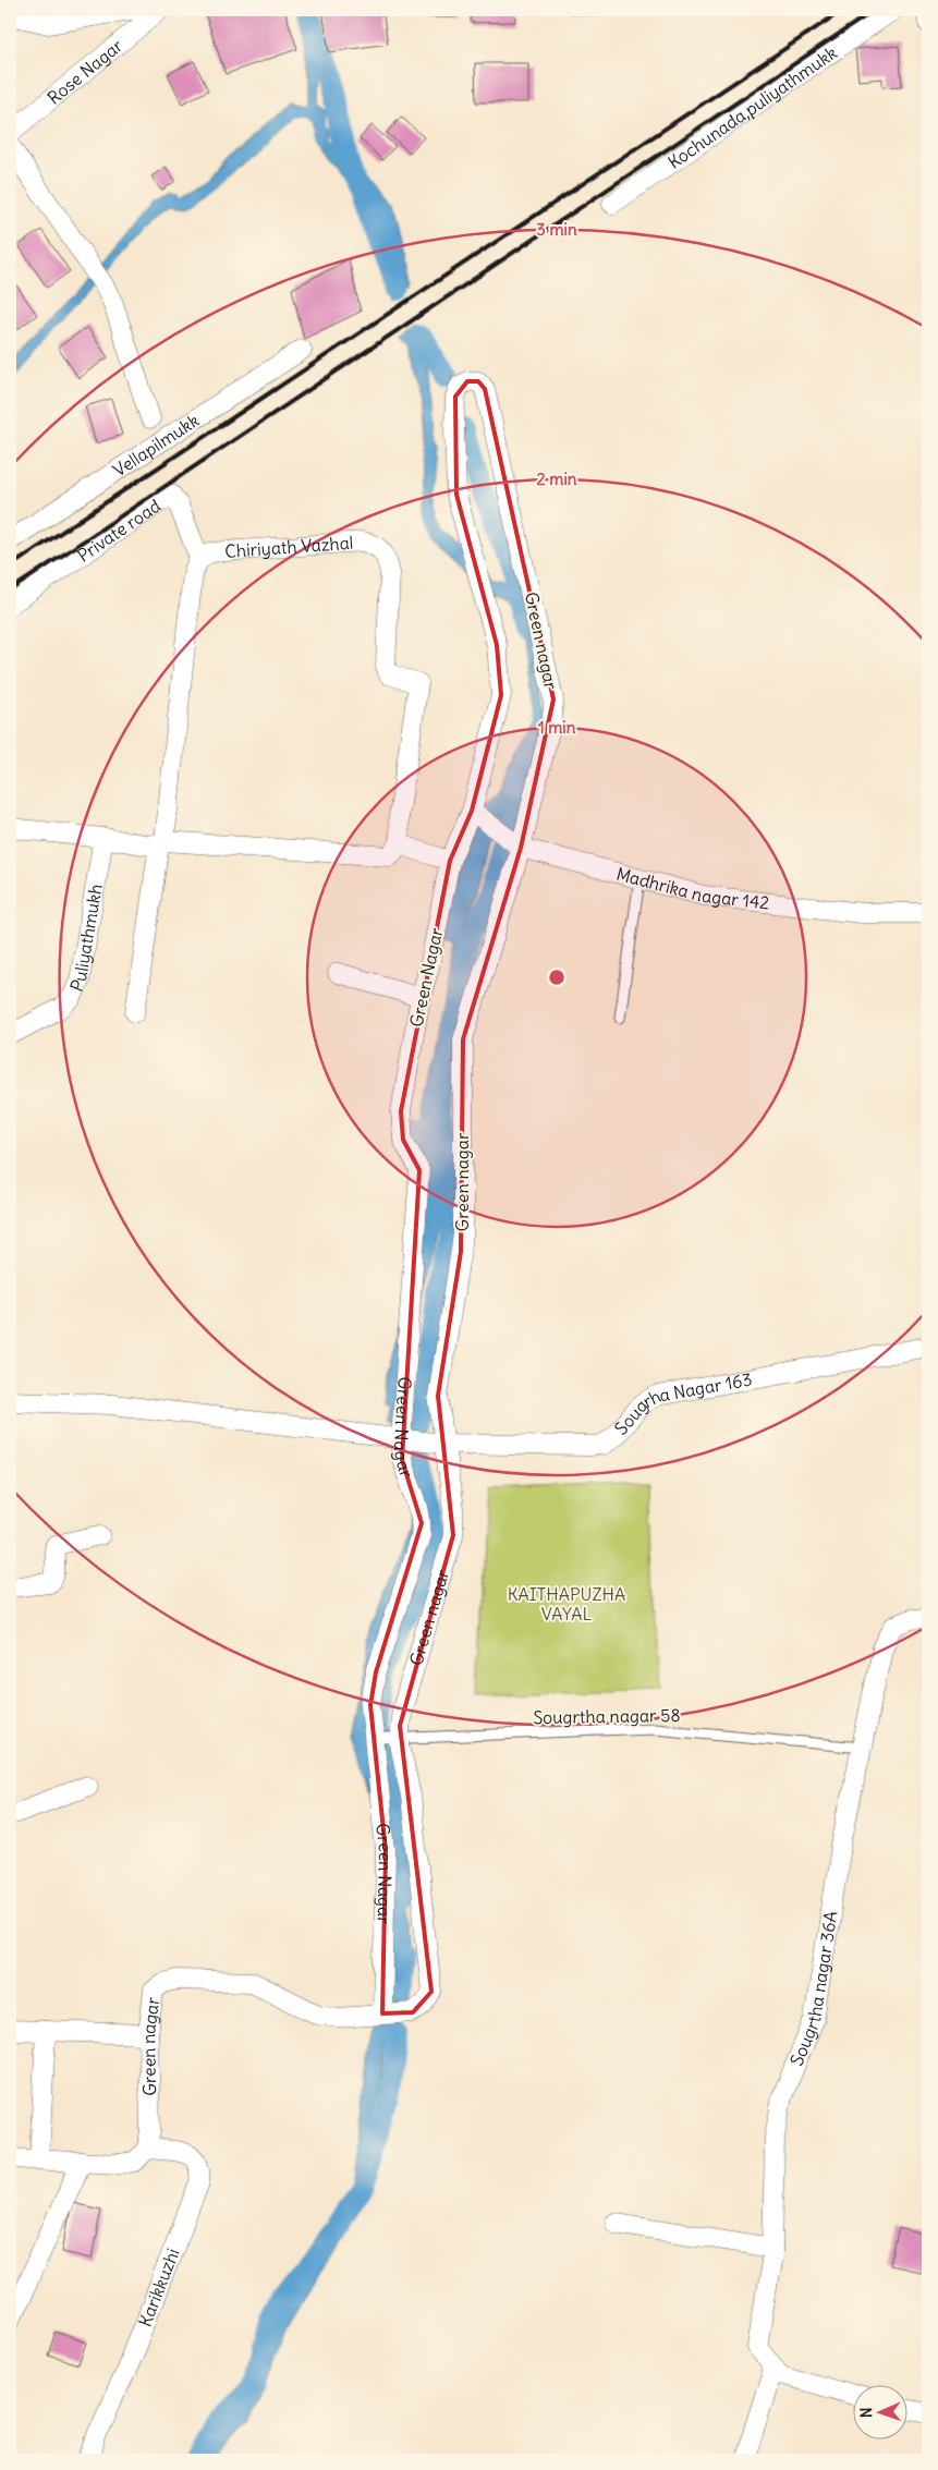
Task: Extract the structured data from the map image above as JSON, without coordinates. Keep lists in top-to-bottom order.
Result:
{
  "streets": {
    "street": [
      "Rose Nagar",
      "Kochunada,puliyathmukk",
      "Vellapilmukk",
      "Private road",
      "Chiriyath Vazhal",
      "Green nagar",
      "Madhrika nagar 142",
      "Puliyathmukh",
      "Green Nagar",
      "Sougrha Nagar 163",
      "Sougrtha nagar 36A",
      "Karikkuzhi"
    ],
    "lane": ["Sougrtha nagar 58"]
  },
  "crossings": [
    ["Private road", "Chiriyath Vazhal"],
    ["Green nagar", "Madhrika nagar 142"],
    ["Green nagar", "Green Nagar"],
    ["Green nagar", "Sougrha Nagar 163"],
    ["Green nagar", "Sougrtha nagar 58"],
    ["Green nagar", "Karikkuzhi"],
    ["Madhrika nagar 142", "Green Nagar"],
    ["Green Nagar", "Sougrha Nagar 163"],
    ["Sougrtha nagar 58", "Sougrtha nagar 36A"]
  ],
  "parks": ["KAITHAPUZHA VAYAL"],
  "north": "left",
  "rings": ["3 min", "2 min", "1 min"]
}
